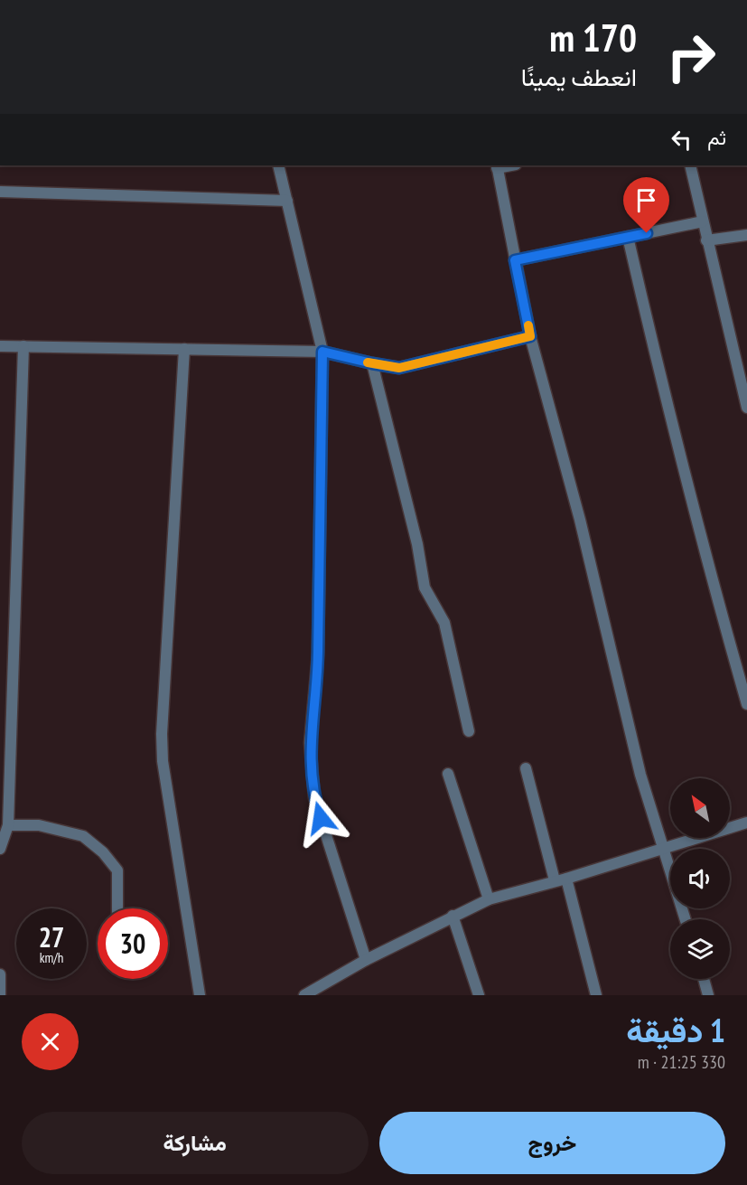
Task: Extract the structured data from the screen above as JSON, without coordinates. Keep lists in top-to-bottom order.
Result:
{
  "north": "top left",
  "page": {
    "turn": ["170 m", "انعطف يمينًا"],
    "then": "ثم",
    "speed": "27 km/h",
    "limit": "30",
    "heading": ["1 دقيقة", "330 m · 21:25"],
    "buttons": ["خروج", "مشاركة"]
  }
}
